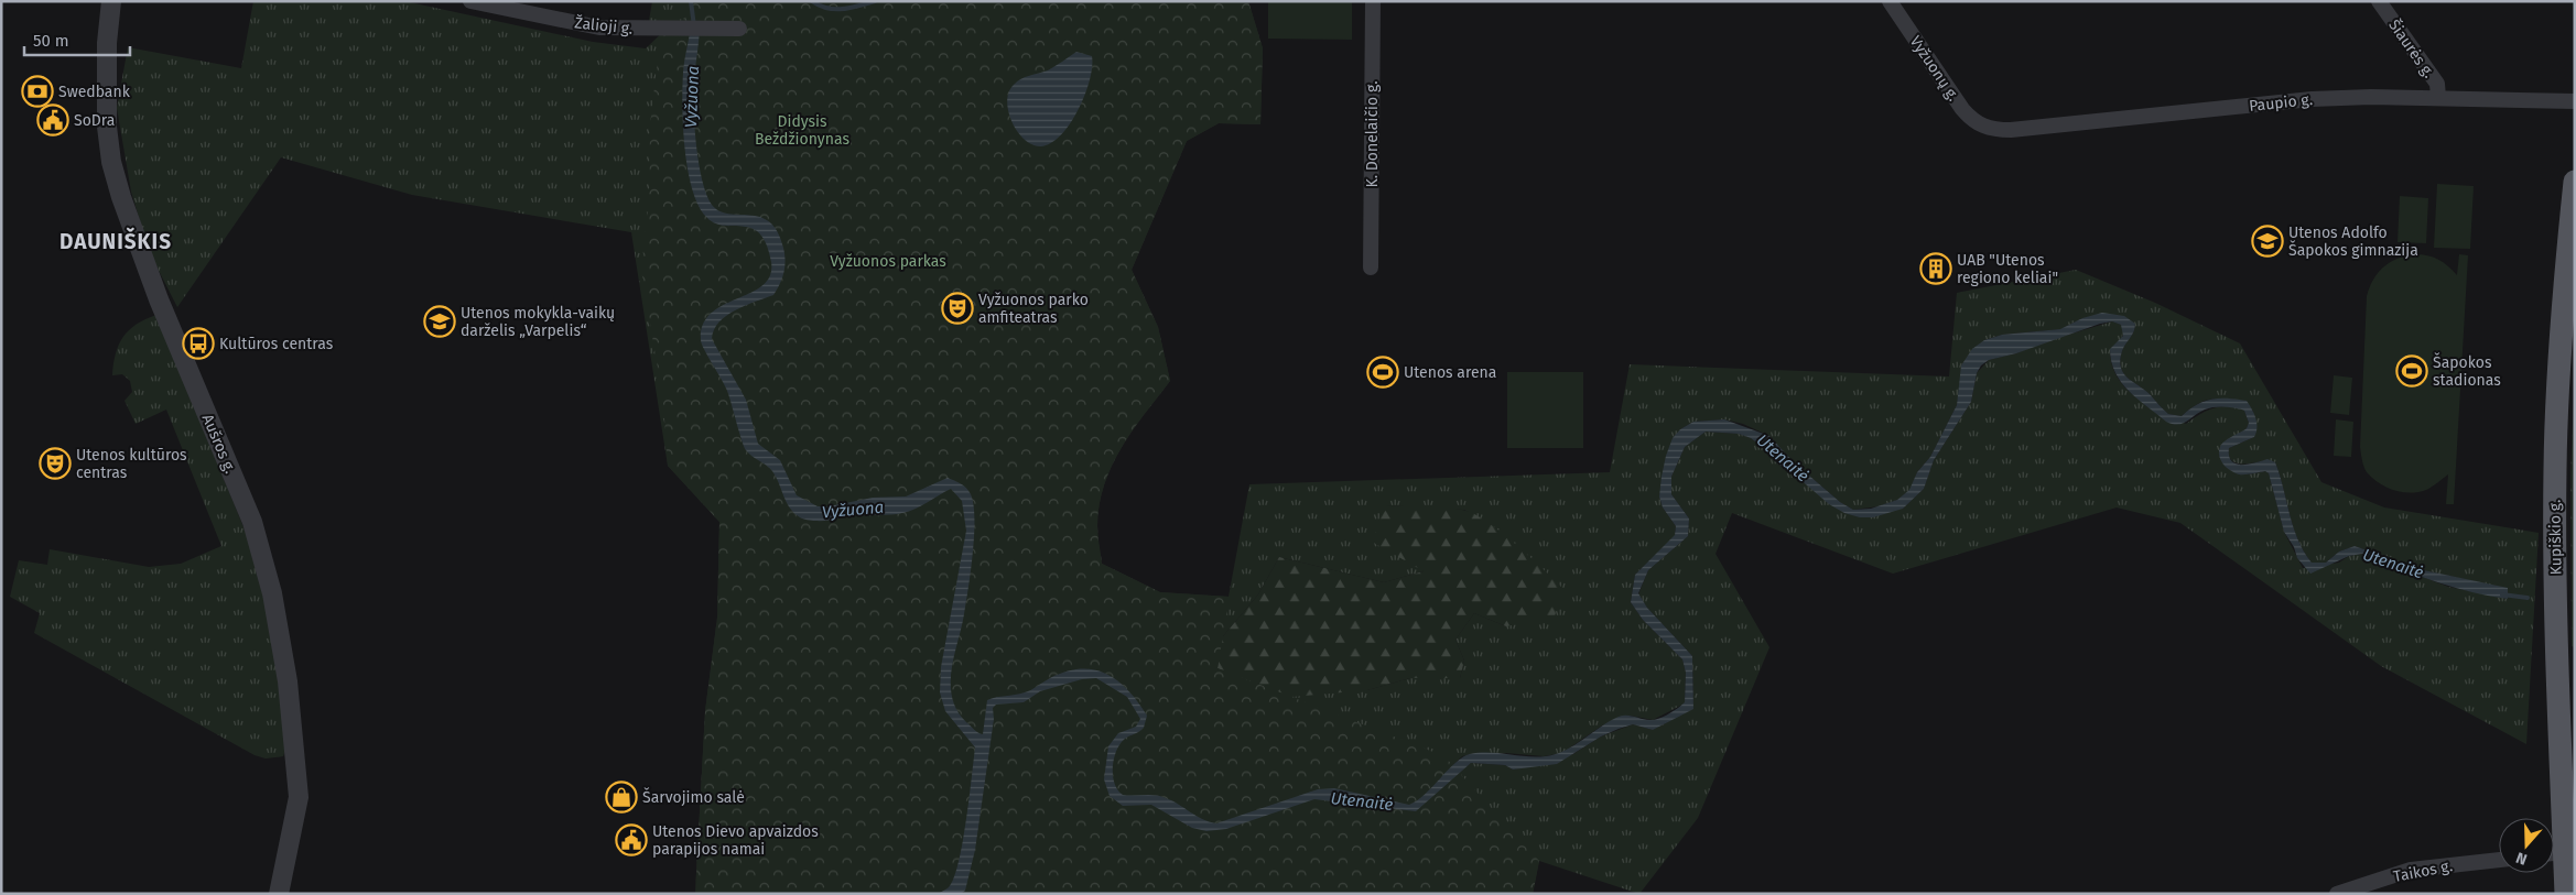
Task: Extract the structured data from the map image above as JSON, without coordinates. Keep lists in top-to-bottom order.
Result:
{
  "streets": {
    "main road": ["Kupiškio g."],
    "street": [
      "Žalioji g.",
      "Šiaurės g.",
      "Vyžuonų g.",
      "Paupio g.",
      "K. Donelaičio g.",
      "Aušros g.",
      "Taikos g."
    ]
  },
  "crossings": [
    ["Šiaurės g.", "Paupio g."],
    ["Vyžuonų g.", "Paupio g."]
  ],
  "districts": ["DAUNIŠKIS"],
  "water": ["Vyžuona", "Utenaitė"],
  "parks": ["Didysis Beždžionynas", "Vyžuonos parkas"],
  "places": {
    "bank": ["Swedbank"],
    "public building": ["SoDra", "Utenos Dievo apvaizdos parapijos namai"],
    "school or university": ["Utenos Adolfo Šapokos gimnazija", "Utenos mokykla-vaikų darželis „Varpelis“"],
    "building": ["UAB \"Utenos regiono keliai\""],
    "theatre": ["Vyžuonos parko amfiteatras", "Utenos kultūros centras"],
    "bus stop": ["Kultūros centras"],
    "sports": ["Šapokos stadionas", "Utenos arena"],
    "shop": ["Šarvojimo salė"]
  },
  "scale_bar": "50 m",
  "north": "bottom"
}
